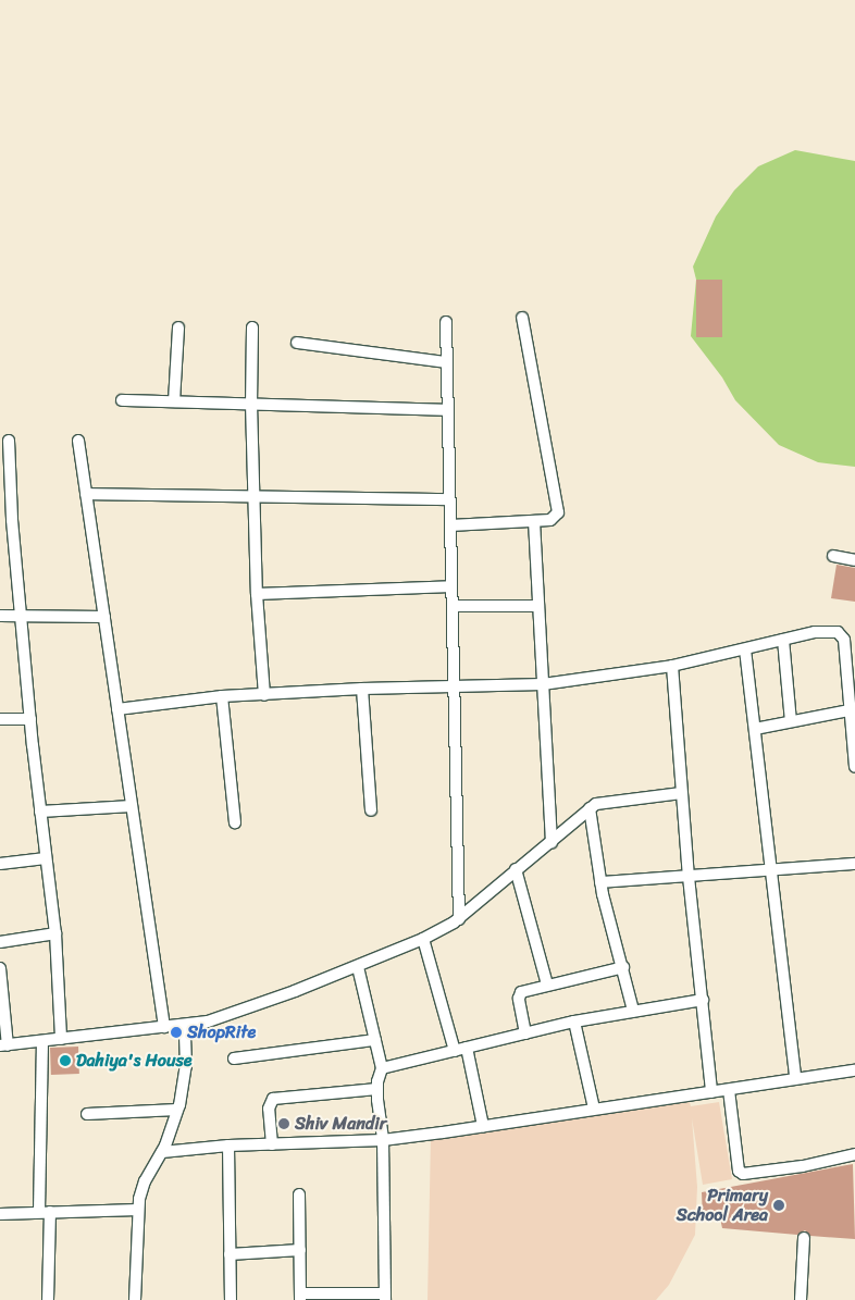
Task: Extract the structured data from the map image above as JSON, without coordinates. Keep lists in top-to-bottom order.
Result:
{
  "places": [
    "ShopRite",
    "Dahiya's House",
    "Shiv Mandir",
    "Primary School Area"
  ]
}
